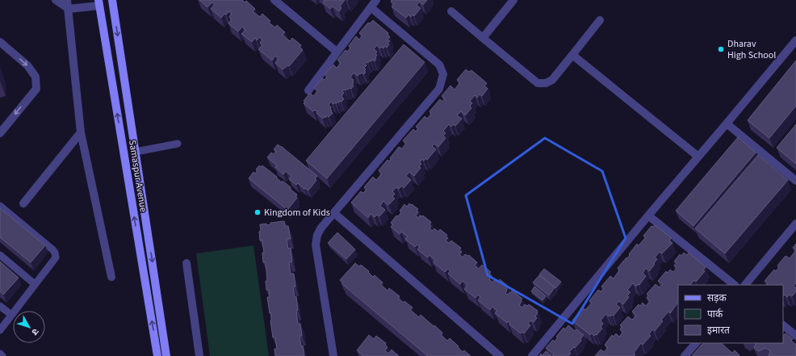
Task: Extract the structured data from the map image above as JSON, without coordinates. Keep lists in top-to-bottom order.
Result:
{
  "streets": {
    "main road": ["Samaspur Avenue"]
  },
  "places": ["Dharav High School", "Kingdom of Kids"],
  "legend": ["सड़क", "पार्क", "इमारत"],
  "north": "bottom right"
}
